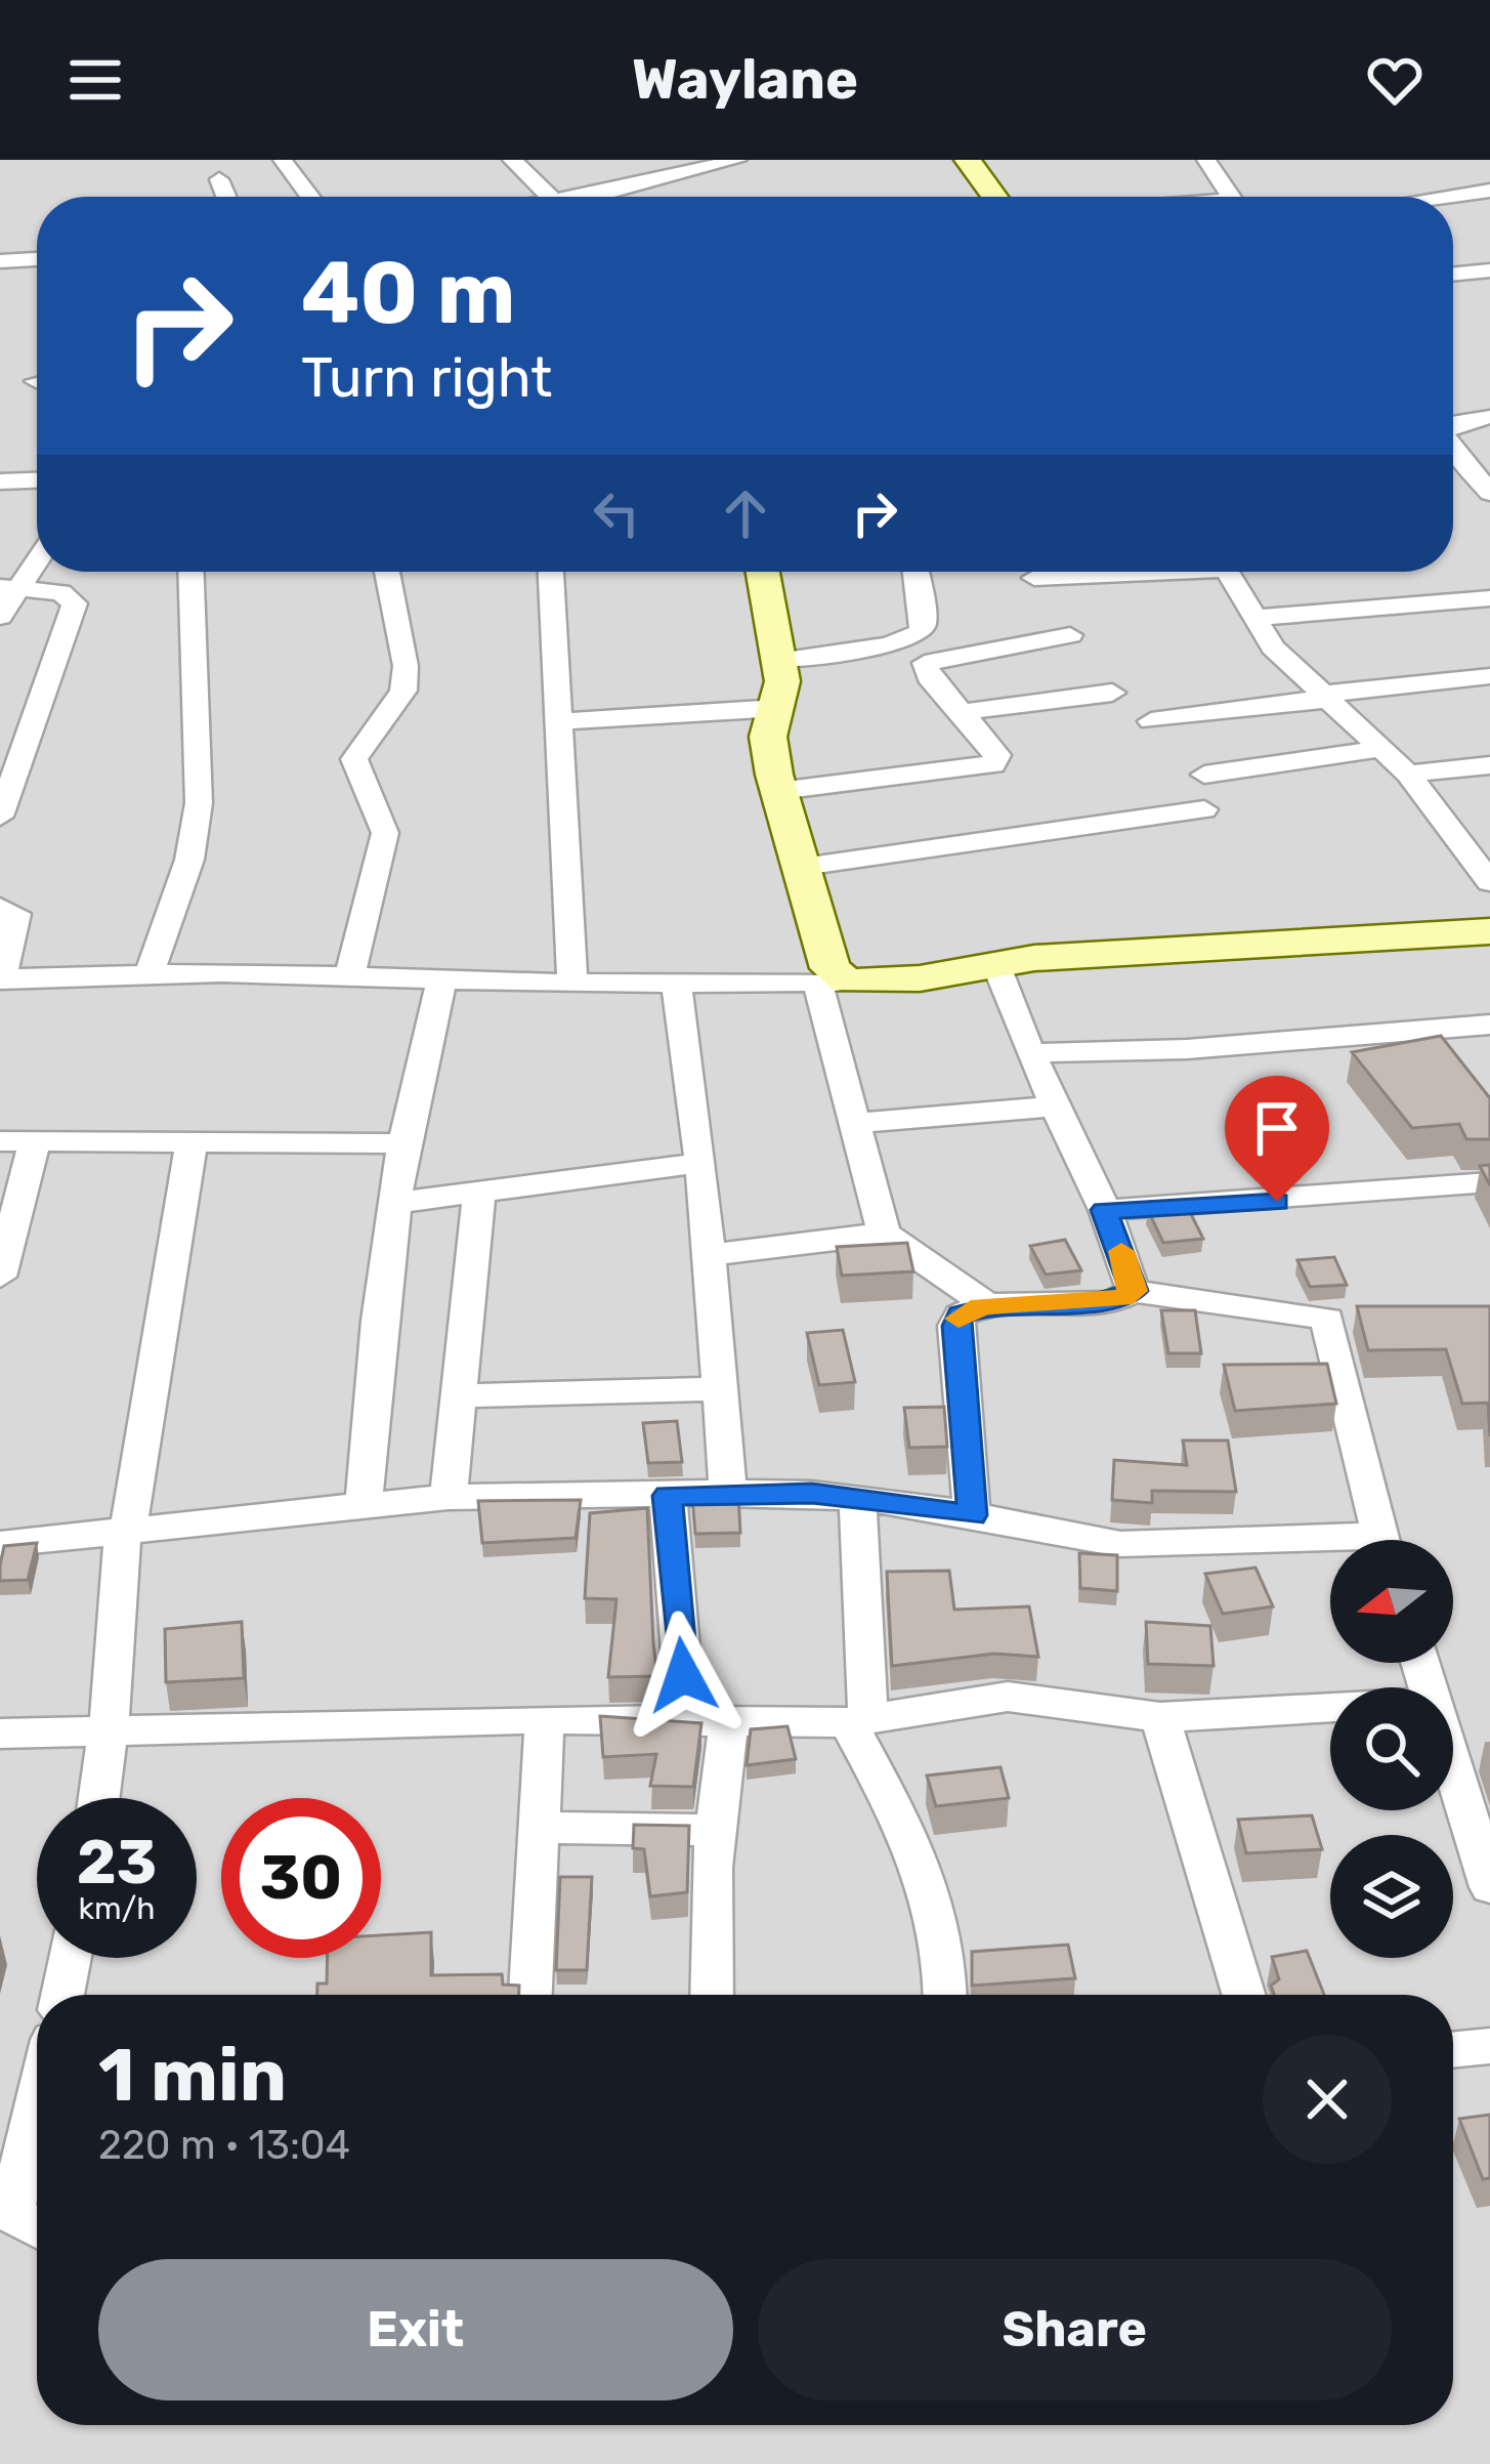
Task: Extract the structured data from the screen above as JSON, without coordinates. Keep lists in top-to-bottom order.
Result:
{
  "north": "left",
  "page": {
    "header": "Waylane",
    "turn": ["40 m", "Turn right"],
    "speed": "23 km/h",
    "limit": "30",
    "heading": ["1 min", "220 m · 13:04"],
    "buttons": ["Exit", "Share"]
  }
}
